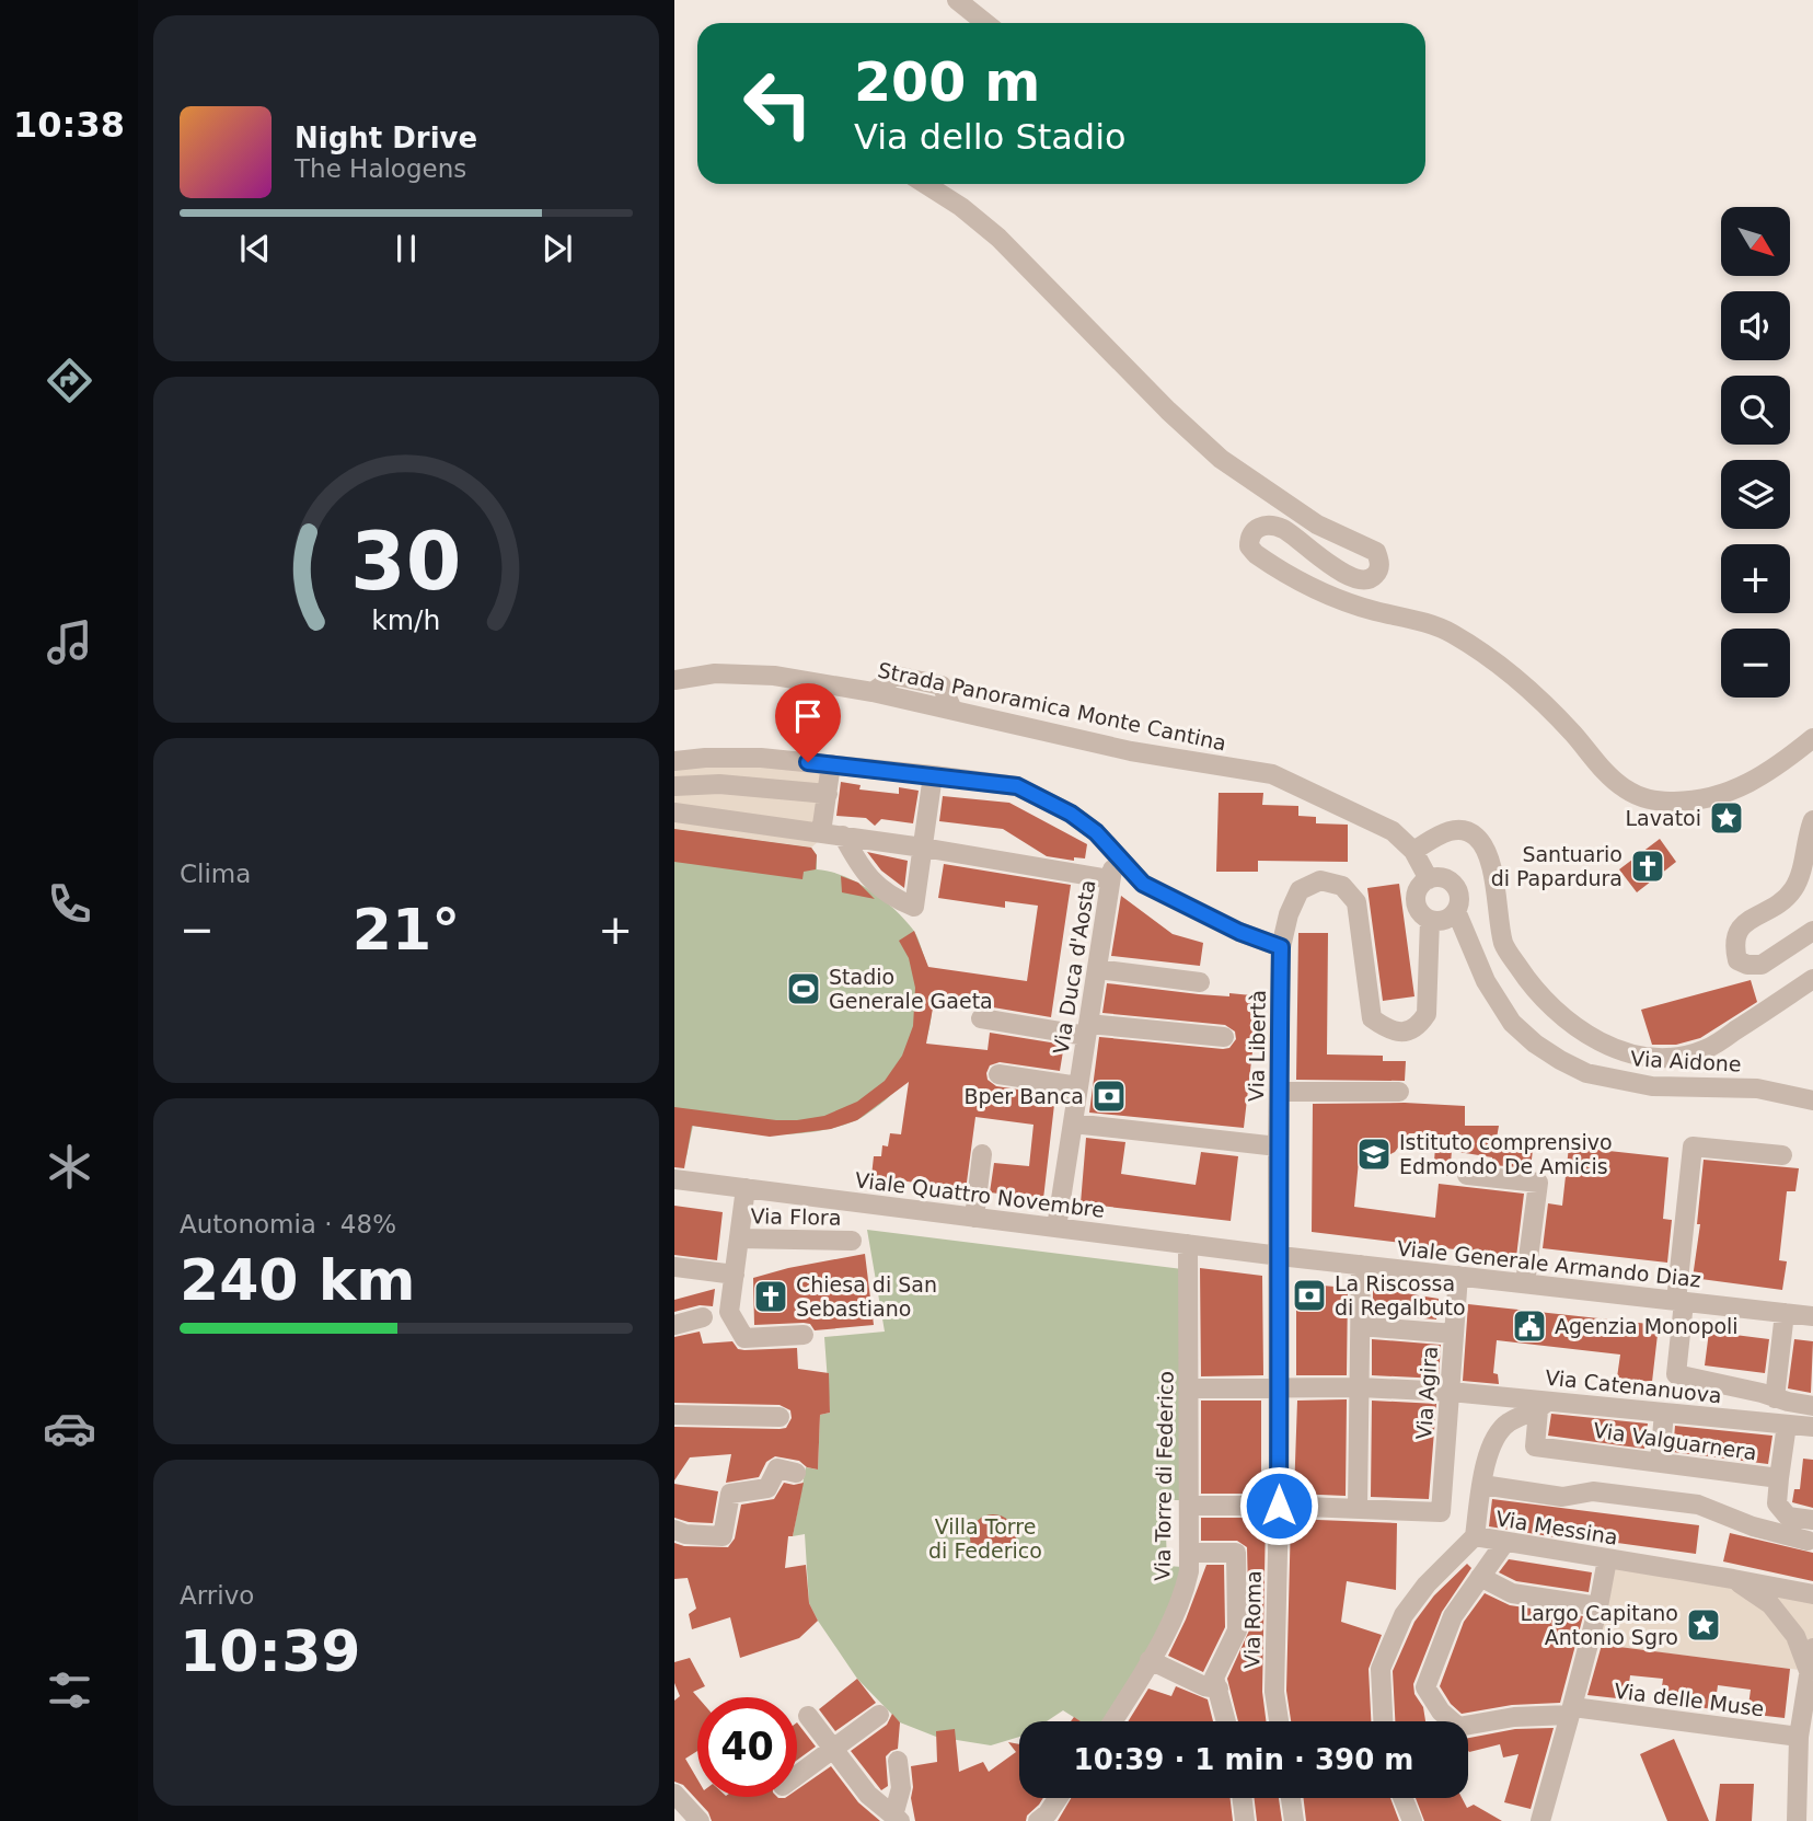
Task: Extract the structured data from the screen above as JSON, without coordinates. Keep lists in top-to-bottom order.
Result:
{
  "streets": {
    "street": [
      "Strada Panoramica Monte Cantina",
      "Via Duca d'Aosta",
      "Via Libertà",
      "Via Aidone",
      "Viale Quattro Novembre",
      "Via Flora",
      "Viale Generale Armando Diaz",
      "Via Catenanuova",
      "Via Agira",
      "Via Valguarnera",
      "Via Torre di Federico",
      "Via Messina",
      "Via Roma",
      "Via delle Muse"
    ]
  },
  "crossings": [
    ["Strada Panoramica Monte Cantina", "Via Libertà"],
    ["Strada Panoramica Monte Cantina", "Via Aidone"],
    ["Via Duca d'Aosta", "Viale Quattro Novembre"],
    ["Via Libertà", "Via Aidone"],
    ["Via Libertà", "Viale Quattro Novembre"],
    ["Via Libertà", "Viale Generale Armando Diaz"],
    ["Via Libertà", "Via Catenanuova"],
    ["Via Libertà", "Via Roma"],
    ["Viale Quattro Novembre", "Via Flora"],
    ["Viale Quattro Novembre", "Viale Generale Armando Diaz"],
    ["Viale Quattro Novembre", "Via Torre di Federico"],
    ["Viale Generale Armando Diaz", "Via Agira"],
    ["Via Catenanuova", "Via Agira"],
    ["Via Catenanuova", "Via Valguarnera"],
    ["Via Catenanuova", "Via Torre di Federico"],
    ["Via Messina", "Via delle Muse"]
  ],
  "parks": ["Villa Torre di Federico"],
  "places": {
    "place": ["Lavatoi", "Largo Capitano Antonio Sgro"],
    "church": ["Santuario di Papardura", "Chiesa di San Sebastiano"],
    "sports": ["Stadio Generale Gaeta"],
    "bank": ["Bper Banca", "La Riscossa di Regalbuto"],
    "school or university": ["Istituto comprensivo Edmondo De Amicis"],
    "public building": ["Agenzia Monopoli"]
  },
  "north": "bottom right",
  "page": {
    "tabs": "10:38",
    "turn": ["200 m", "Via dello Stadio"],
    "song": ["Night Drive", "The Halogens"],
    "map_buttons": ["+", "−"],
    "tile": [
      "Clima",
      ["Autonomia · 48%", "240 km"],
      ["Arrivo", "10:39"]
    ],
    "heat": ["−", "21°", "+"],
    "limit": "40",
    "trip": "10:39 · 1 min · 390 m",
    "gauge": ["30", "km/h"]
  }
}
